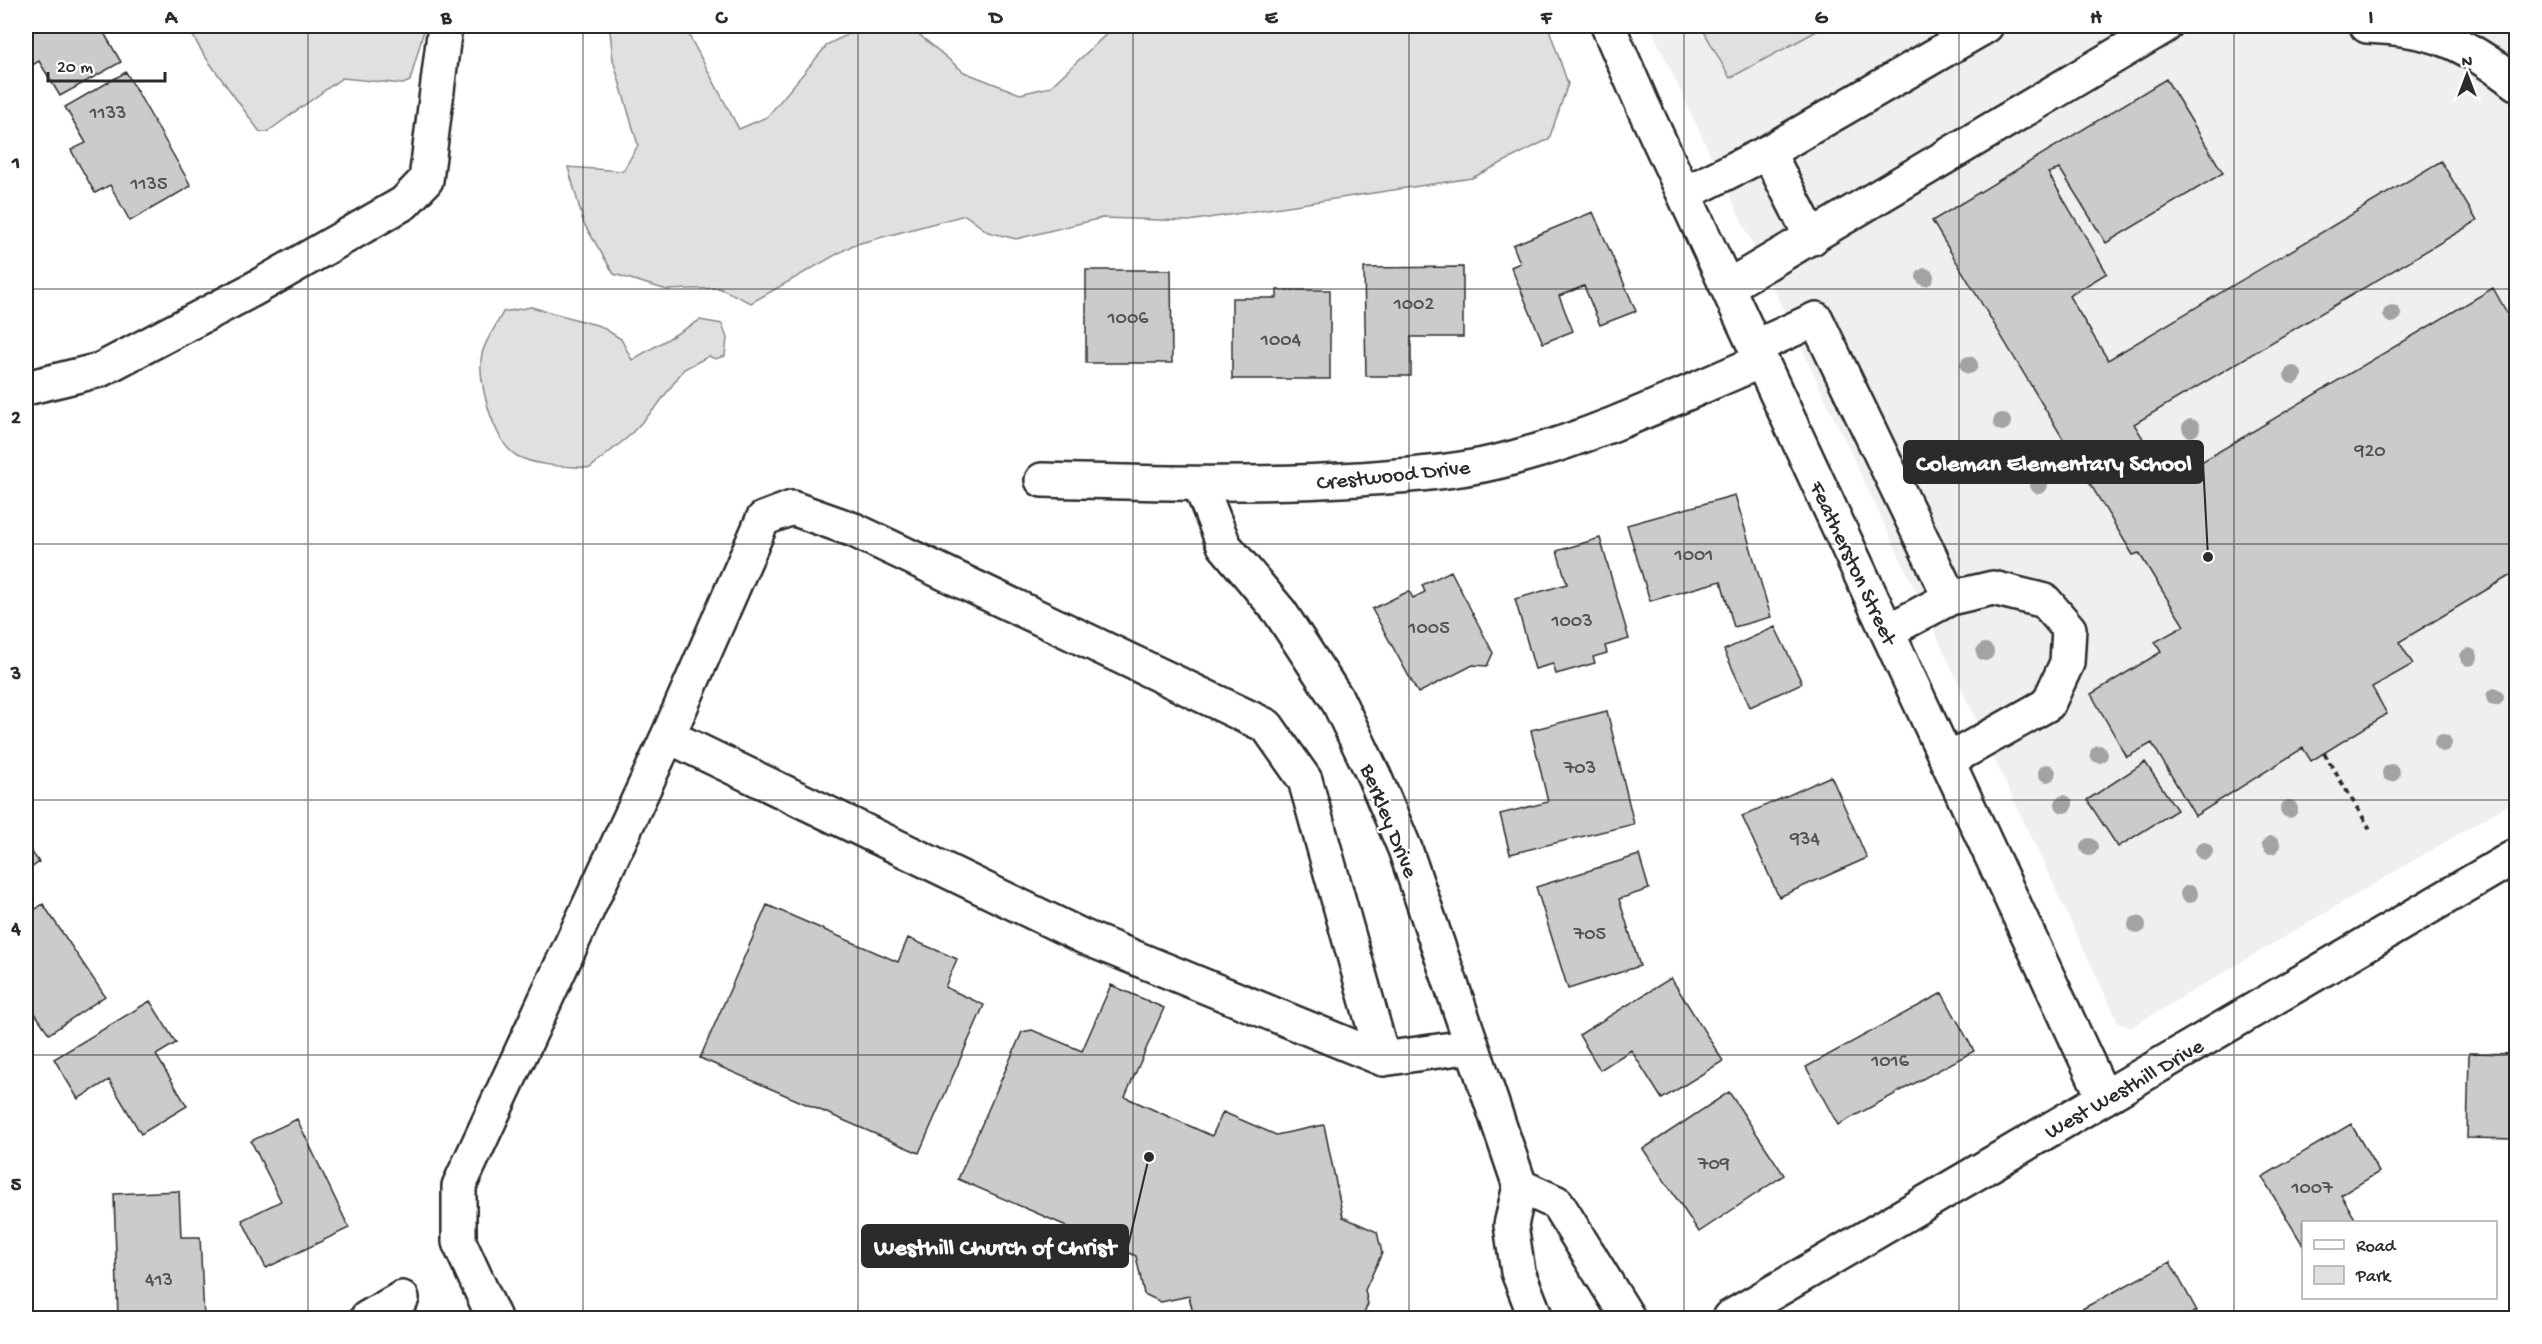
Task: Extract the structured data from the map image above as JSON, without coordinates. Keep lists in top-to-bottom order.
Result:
{
  "streets": {
    "street": [
      "Crestwood Drive",
      "Featherston Street",
      "Berkley Drive",
      "West Westhill Drive"
    ]
  },
  "crossings": [
    ["Crestwood Drive", "Featherston Street"],
    ["Crestwood Drive", "Berkley Drive"],
    ["Featherston Street", "West Westhill Drive"]
  ],
  "places": ["Coleman Elementary School", "Westhill Church of Christ"],
  "house_numbers": [
    "1133",
    "1135",
    "1002",
    "1006",
    "1004",
    "920",
    "1001",
    "1003",
    "1005",
    "703",
    "934",
    "705",
    "1016",
    "709",
    "1007",
    "413"
  ],
  "legend": ["Road", "Park"],
  "scale_bar": "20 m",
  "north": "top",
  "grid": {
    "columns": [
      "A",
      "B",
      "C",
      "D",
      "E",
      "F",
      "G",
      "H",
      "I"
    ],
    "rows": [
      "1",
      "2",
      "3",
      "4",
      "5"
    ]
  }
}
